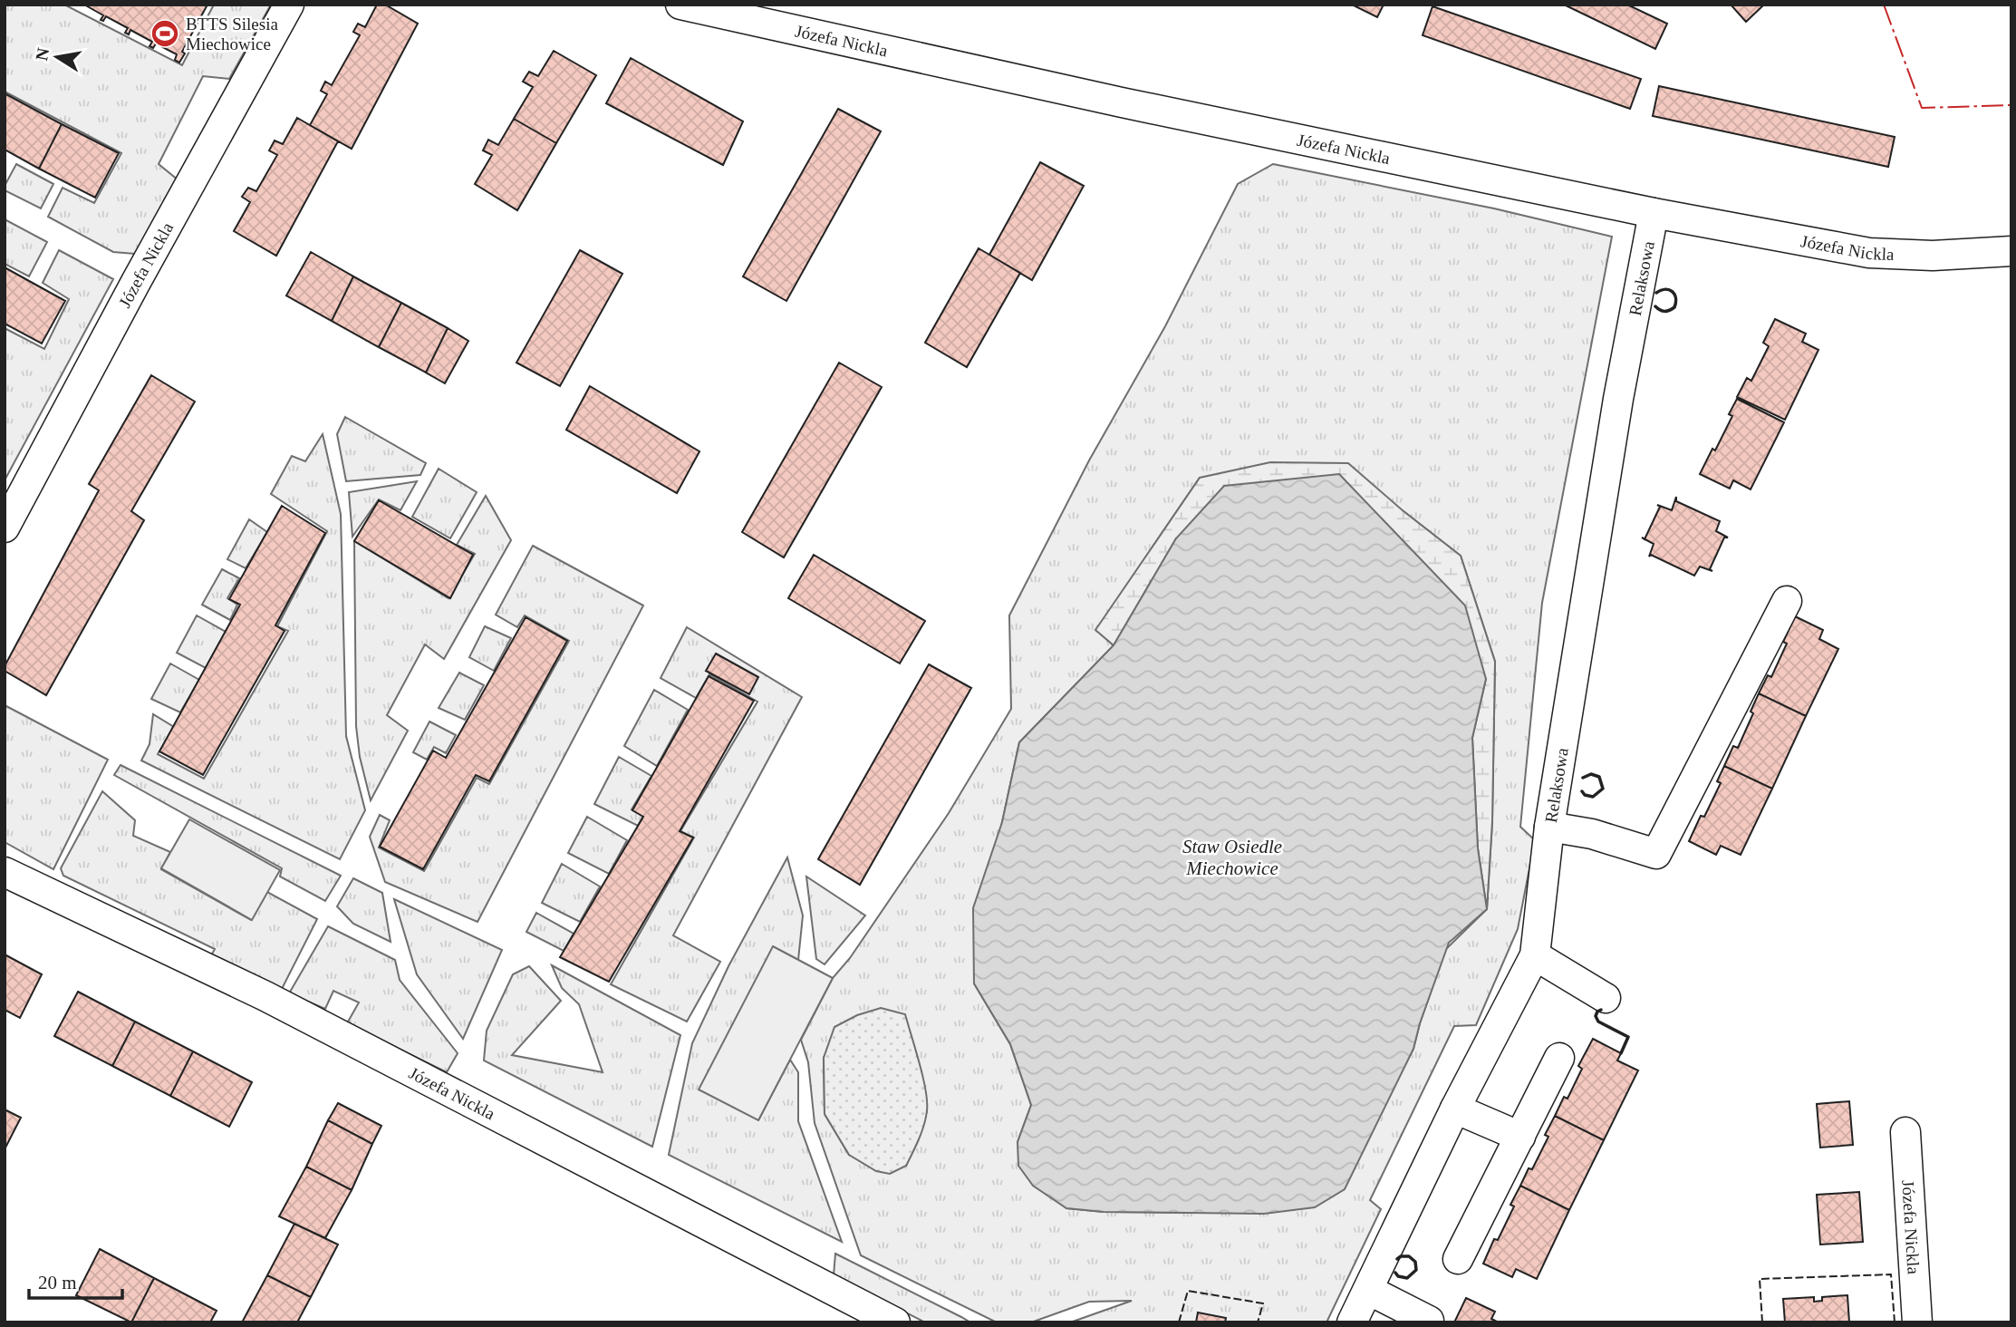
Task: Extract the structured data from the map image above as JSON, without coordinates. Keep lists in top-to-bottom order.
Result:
{
  "streets": {
    "street": ["Józefa Nickla", "Relaksowa"]
  },
  "crossings": [
    ["Józefa Nickla", "Relaksowa"]
  ],
  "water": ["Staw Osiedle Miechowice"],
  "places": {
    "sports": ["BTTS Silesia Miechowice"]
  },
  "scale_bar": "20 m",
  "north": "left"
}
